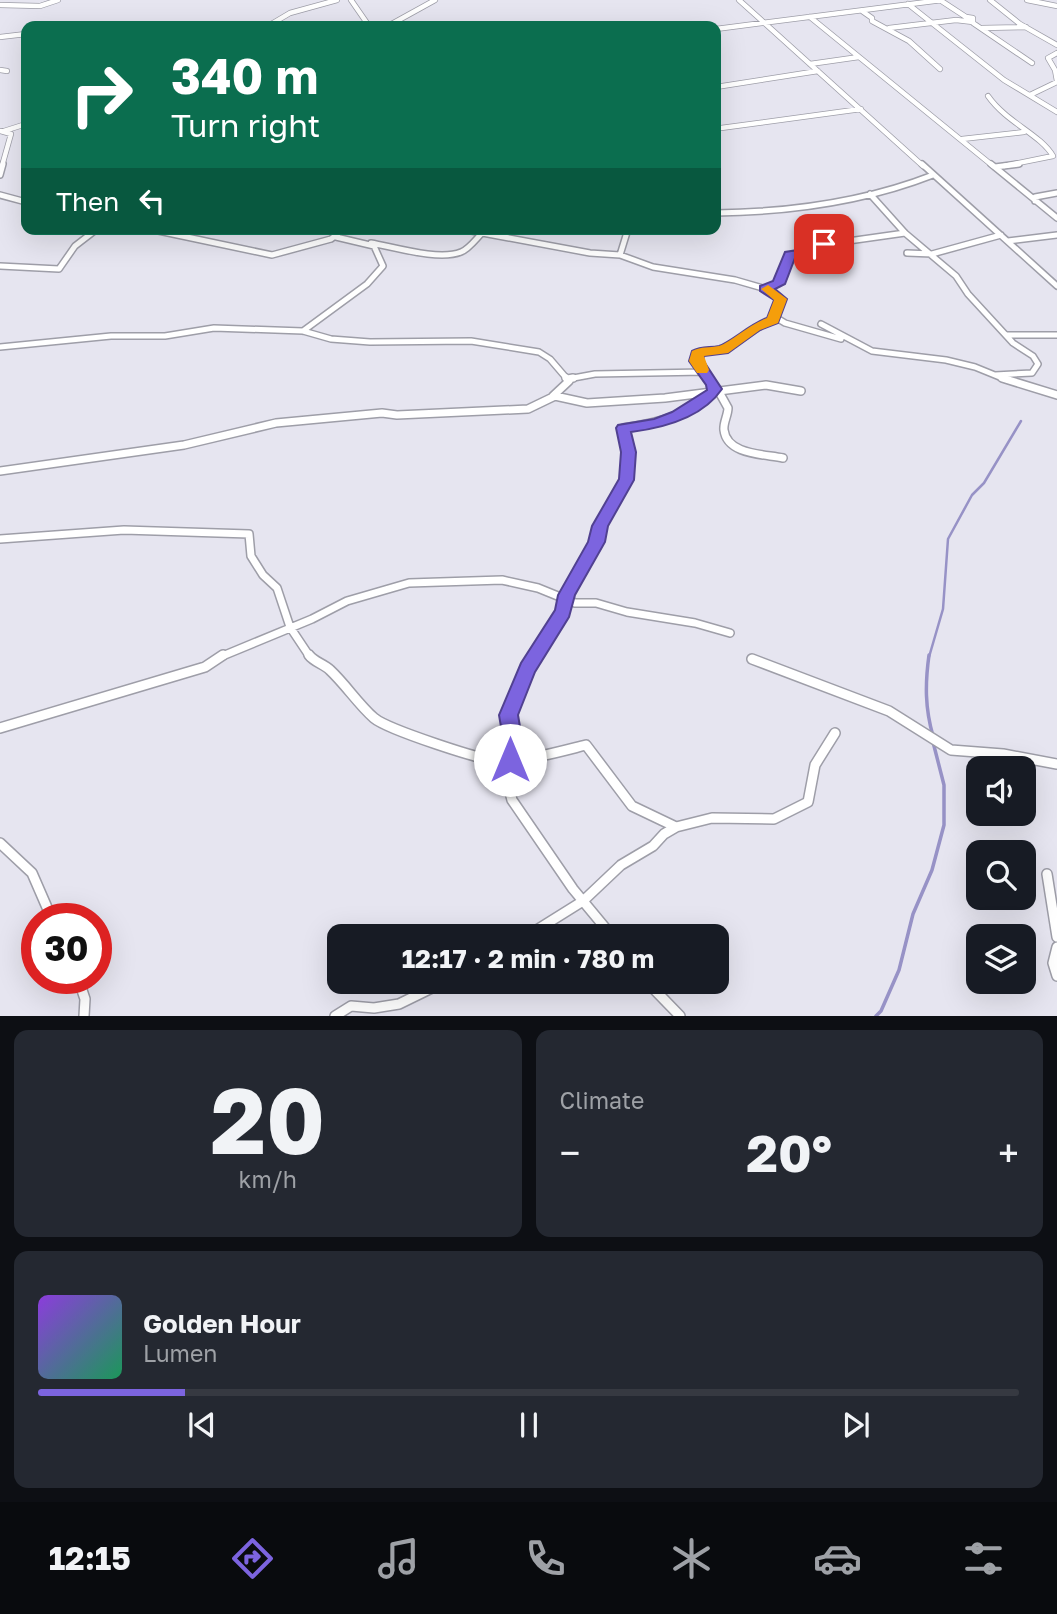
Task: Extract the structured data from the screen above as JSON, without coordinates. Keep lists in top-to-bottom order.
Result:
{
  "page": {
    "turn": ["340 m", "Turn right"],
    "then": "Then",
    "limit": "30",
    "trip": "12:17 · 2 min · 780 m",
    "tile": [
      ["20", "km/h"],
      "Climate"
    ],
    "heat": ["−", "20°", "+"],
    "song": ["Golden Hour", "Lumen"],
    "tabs": "12:15"
  }
}
